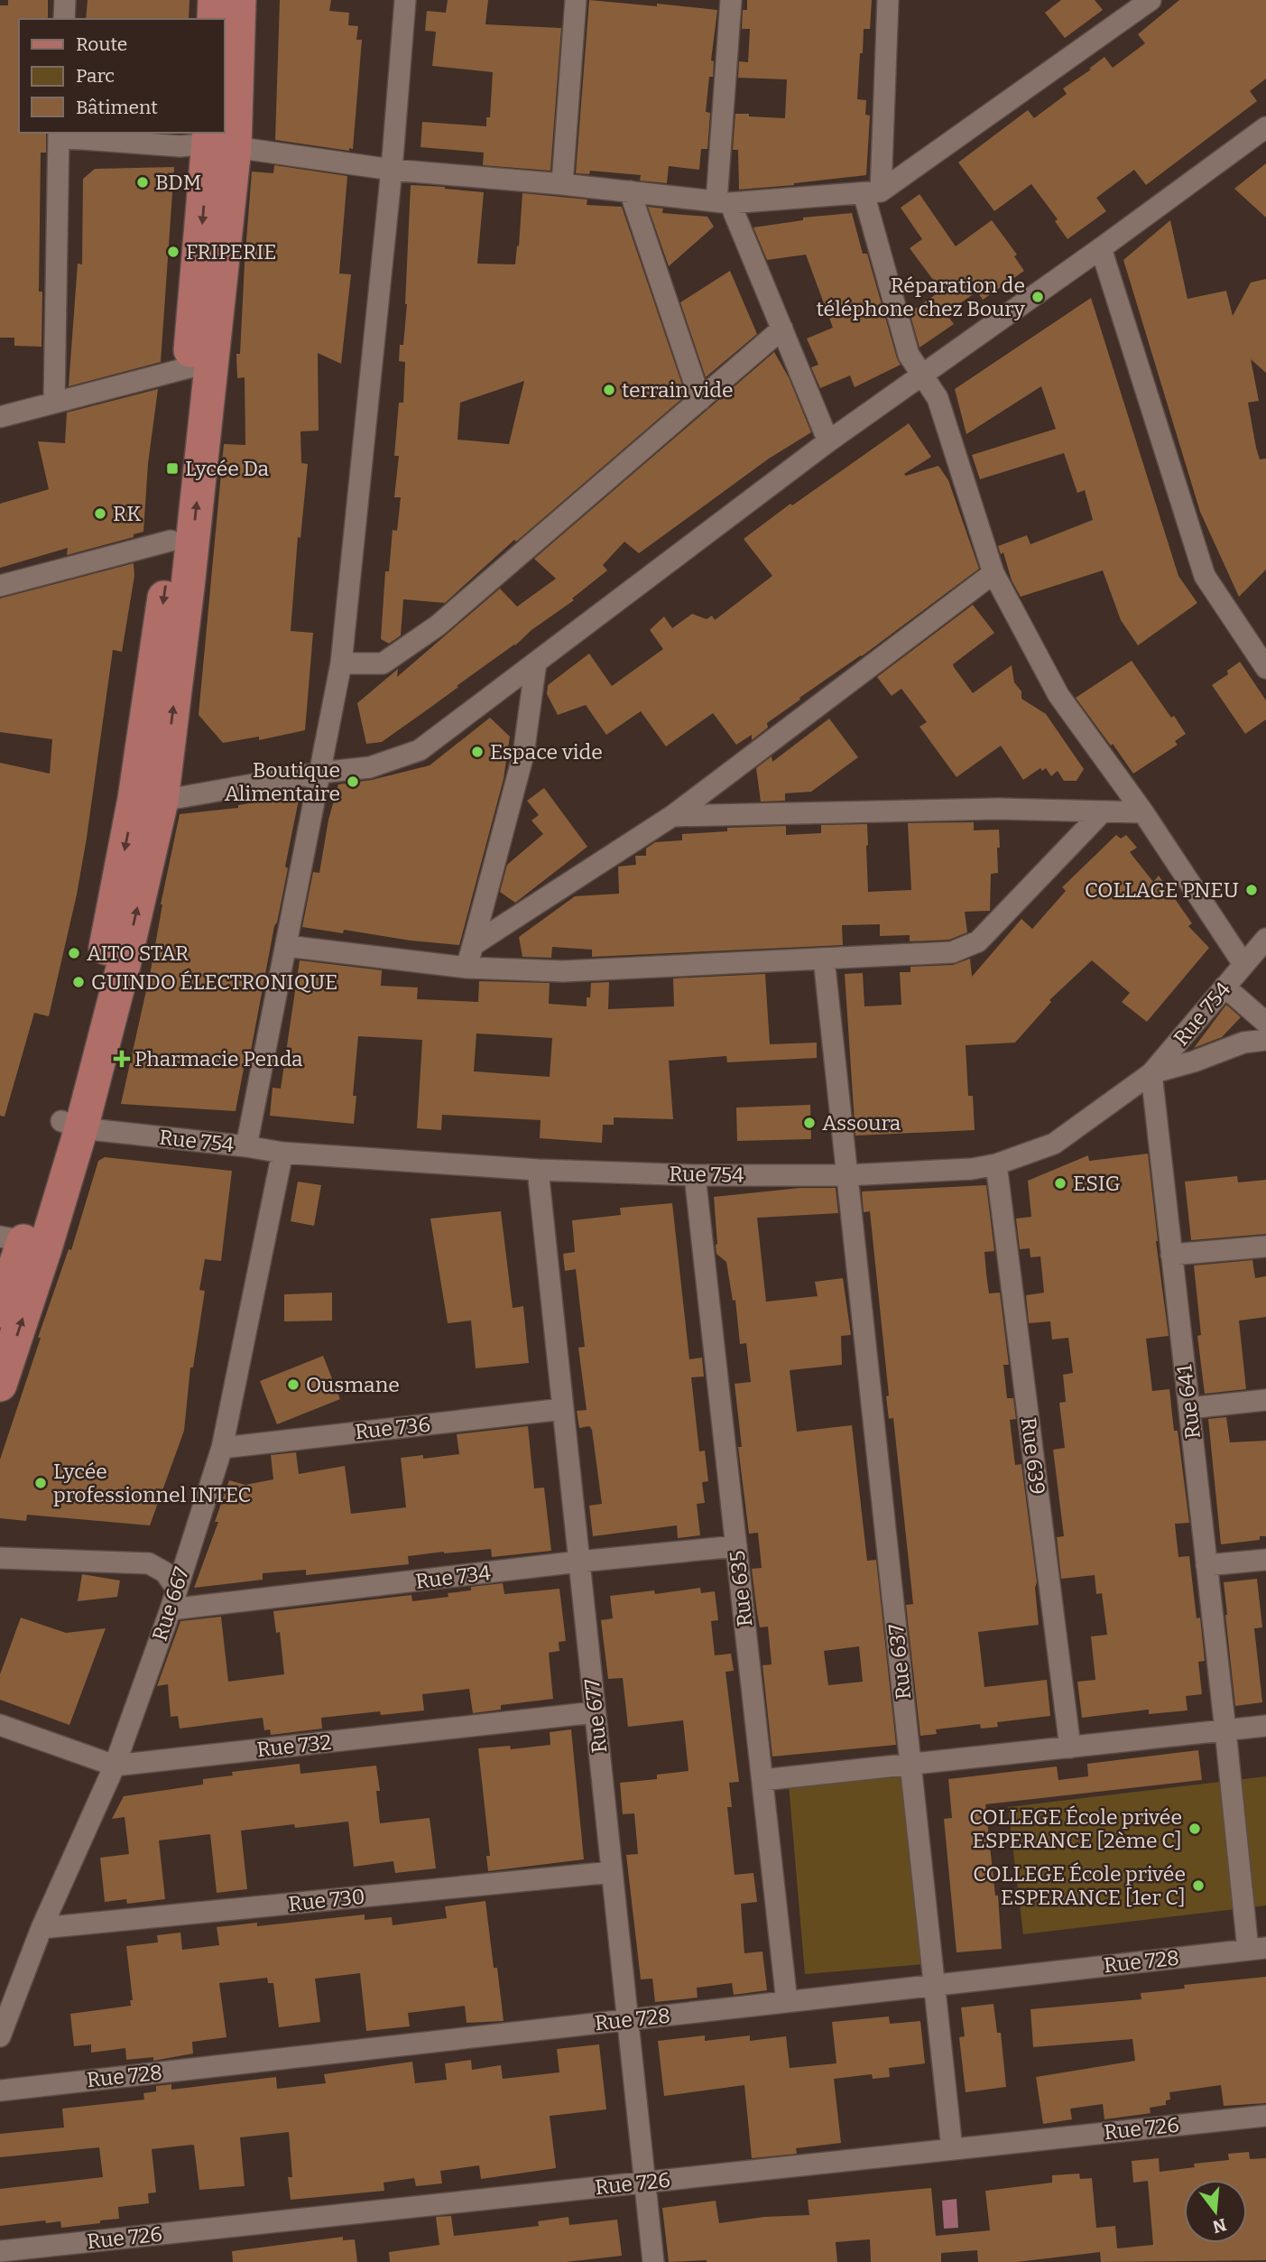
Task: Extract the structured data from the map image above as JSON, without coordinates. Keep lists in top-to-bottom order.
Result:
{
  "streets": {
    "street": [
      "Rue 754",
      "Rue 641",
      "Rue 736",
      "Rue 639",
      "Rue 734",
      "Rue 635",
      "Rue 667",
      "Rue 637",
      "Rue 677",
      "Rue 732",
      "Rue 730",
      "Rue 728",
      "Rue 726"
    ]
  },
  "crossings": [
    ["Rue 754", "Rue 641"],
    ["Rue 754", "Rue 639"],
    ["Rue 754", "Rue 635"],
    ["Rue 754", "Rue 667"],
    ["Rue 754", "Rue 637"],
    ["Rue 754", "Rue 677"],
    ["Rue 641", "Rue 728"],
    ["Rue 736", "Rue 667"],
    ["Rue 736", "Rue 677"],
    ["Rue 734", "Rue 635"],
    ["Rue 734", "Rue 667"],
    ["Rue 734", "Rue 677"],
    ["Rue 635", "Rue 728"],
    ["Rue 667", "Rue 732"],
    ["Rue 667", "Rue 730"],
    ["Rue 637", "Rue 728"],
    ["Rue 637", "Rue 726"],
    ["Rue 677", "Rue 732"],
    ["Rue 677", "Rue 730"],
    ["Rue 677", "Rue 728"],
    ["Rue 677", "Rue 726"]
  ],
  "places": {
    "other": [
      "BDM",
      "FRIPERIE",
      "Réparation de téléphone chez Boury",
      "terrain vide",
      "RK",
      "Espace vide",
      "Boutique Alimentaire",
      "COLLAGE PNEU",
      "AITO STAR",
      "GUINDO ÉLECTRONIQUE",
      "Assoura",
      "ESIG",
      "Ousmane",
      "Lycée professionnel INTEC",
      "COLLEGE École privée ESPERANCE [2ème C]",
      "COLLEGE École privée ESPERANCE [1er C]"
    ],
    "transit": ["Lycée Da"],
    "health": ["Pharmacie Penda"]
  },
  "legend": ["Route", "Parc", "Bâtiment"],
  "north": "bottom"
}
